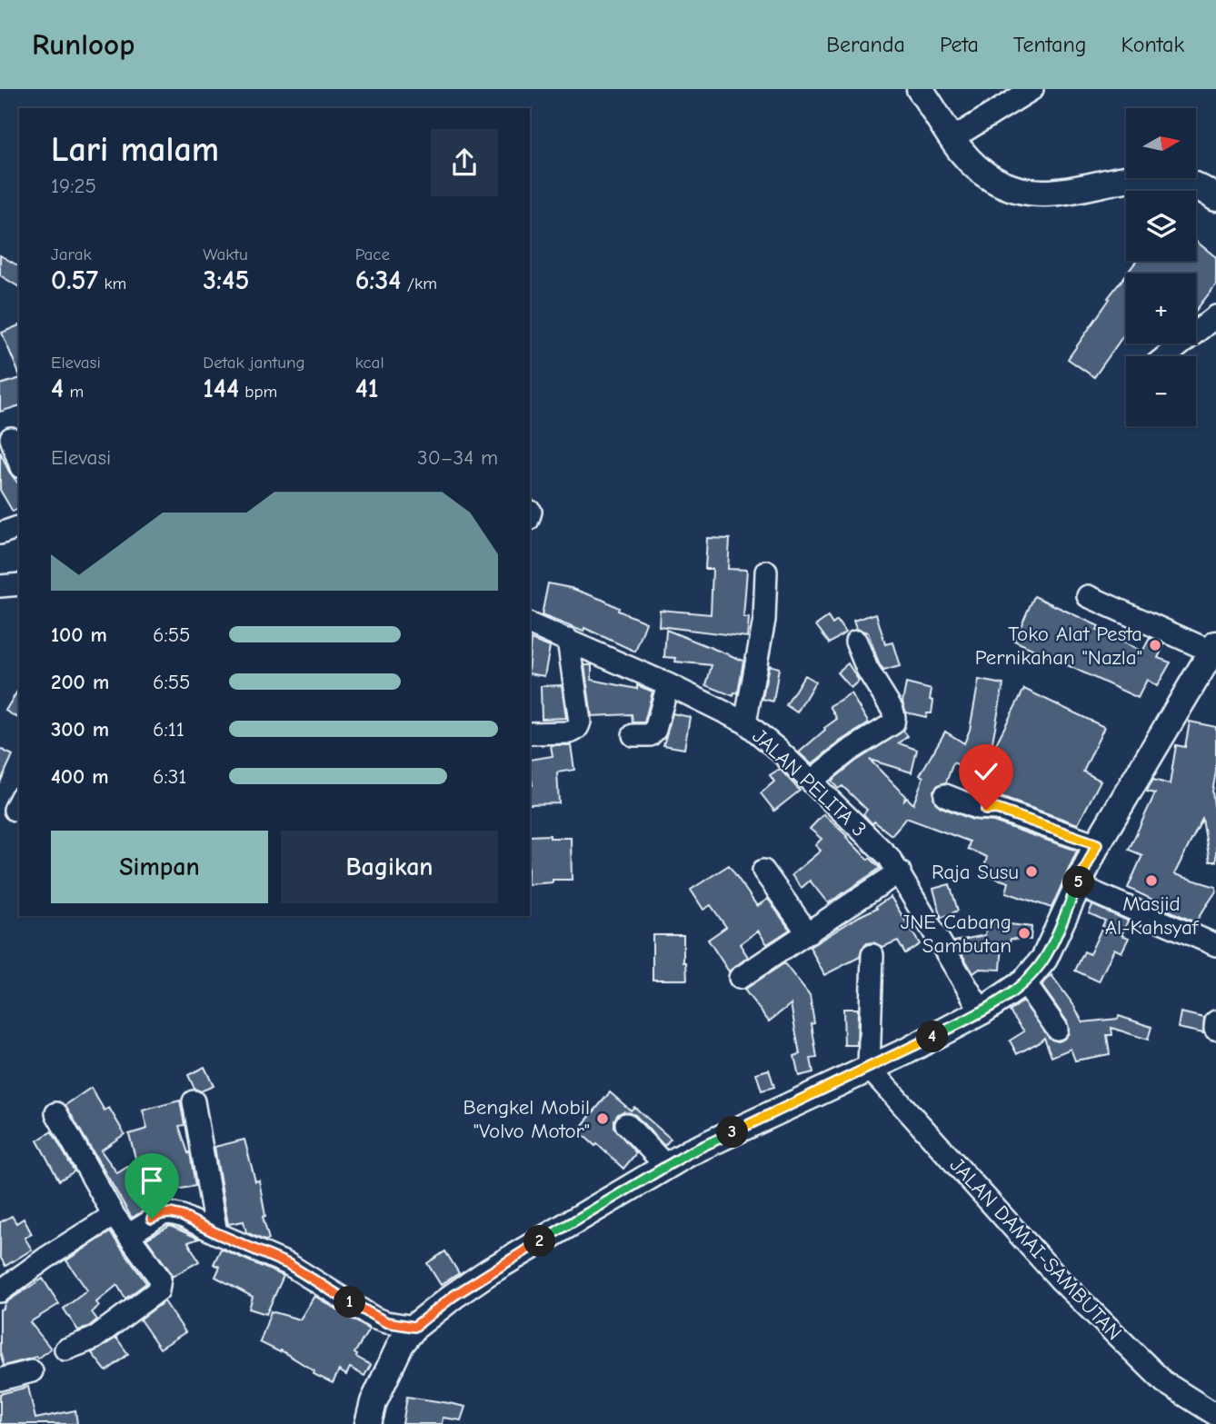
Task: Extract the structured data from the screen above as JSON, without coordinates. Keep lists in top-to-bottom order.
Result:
{
  "streets": {
    "street": ["JALAN PELITA 3", "JALAN DAMAI-SAMBUTAN"]
  },
  "places": [
    "Toko Alat Pesta Pernikahan \"Nazla\"",
    "Raja Susu",
    "Masjid Al-Kahsyaf",
    "JNE Cabang Sambutan",
    "Bengkel Mobil \"Volvo Motor\""
  ],
  "north": "right",
  "page": {
    "header": "Runloop",
    "nav": [
      "Beranda",
      "Peta",
      "Tentang",
      "Kontak"
    ],
    "map_buttons": ["+", "−"],
    "heading": ["Lari malam", "19:25"],
    "stats": [
      ["Jarak", "0.57 km"],
      ["Waktu", "3:45"],
      ["Pace", "6:34 /km"],
      ["Elevasi", "4 m"],
      ["Detak jantung", "144 bpm"],
      ["kcal", "41"]
    ],
    "chart": ["Elevasi", "30–34 m"],
    "list": [
      {
        "name": "100 m",
        "note": "6:55"
      },
      {
        "name": "200 m",
        "note": "6:55"
      },
      {
        "name": "300 m",
        "note": "6:11"
      },
      {
        "name": "400 m",
        "note": "6:31"
      }
    ],
    "buttons": ["Simpan", "Bagikan"],
    "pins": [
      "5",
      "4",
      "3",
      "2",
      "1"
    ]
  }
}
